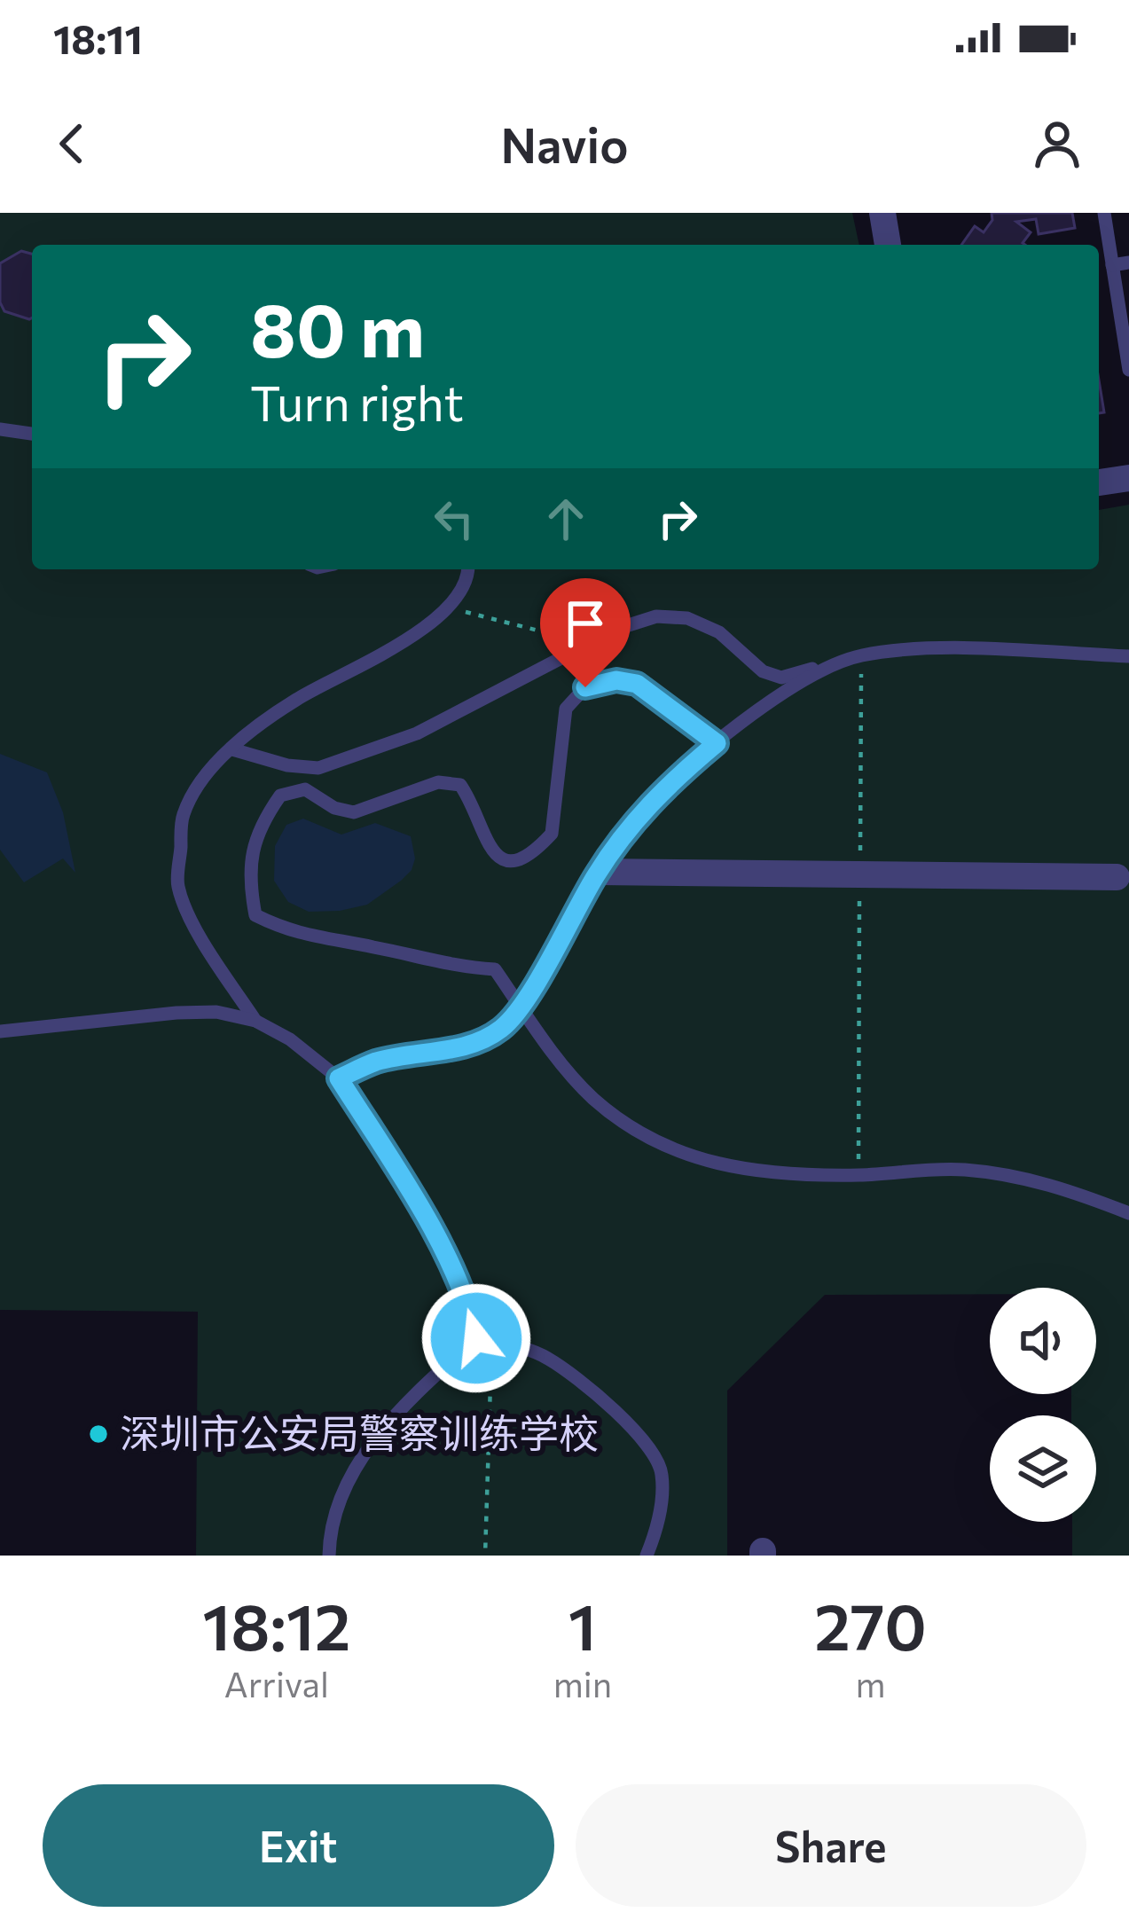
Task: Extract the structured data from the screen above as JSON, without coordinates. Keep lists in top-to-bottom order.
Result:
{
  "places": ["深圳市公安局警察训练学校"],
  "page": {
    "status": "18:11",
    "header": "Navio",
    "turn": ["80 m", "Turn right"],
    "eta": [
      "18:12",
      "Arrival",
      "1",
      "min",
      "270",
      "m"
    ],
    "buttons": ["Exit", "Share"]
  }
}
